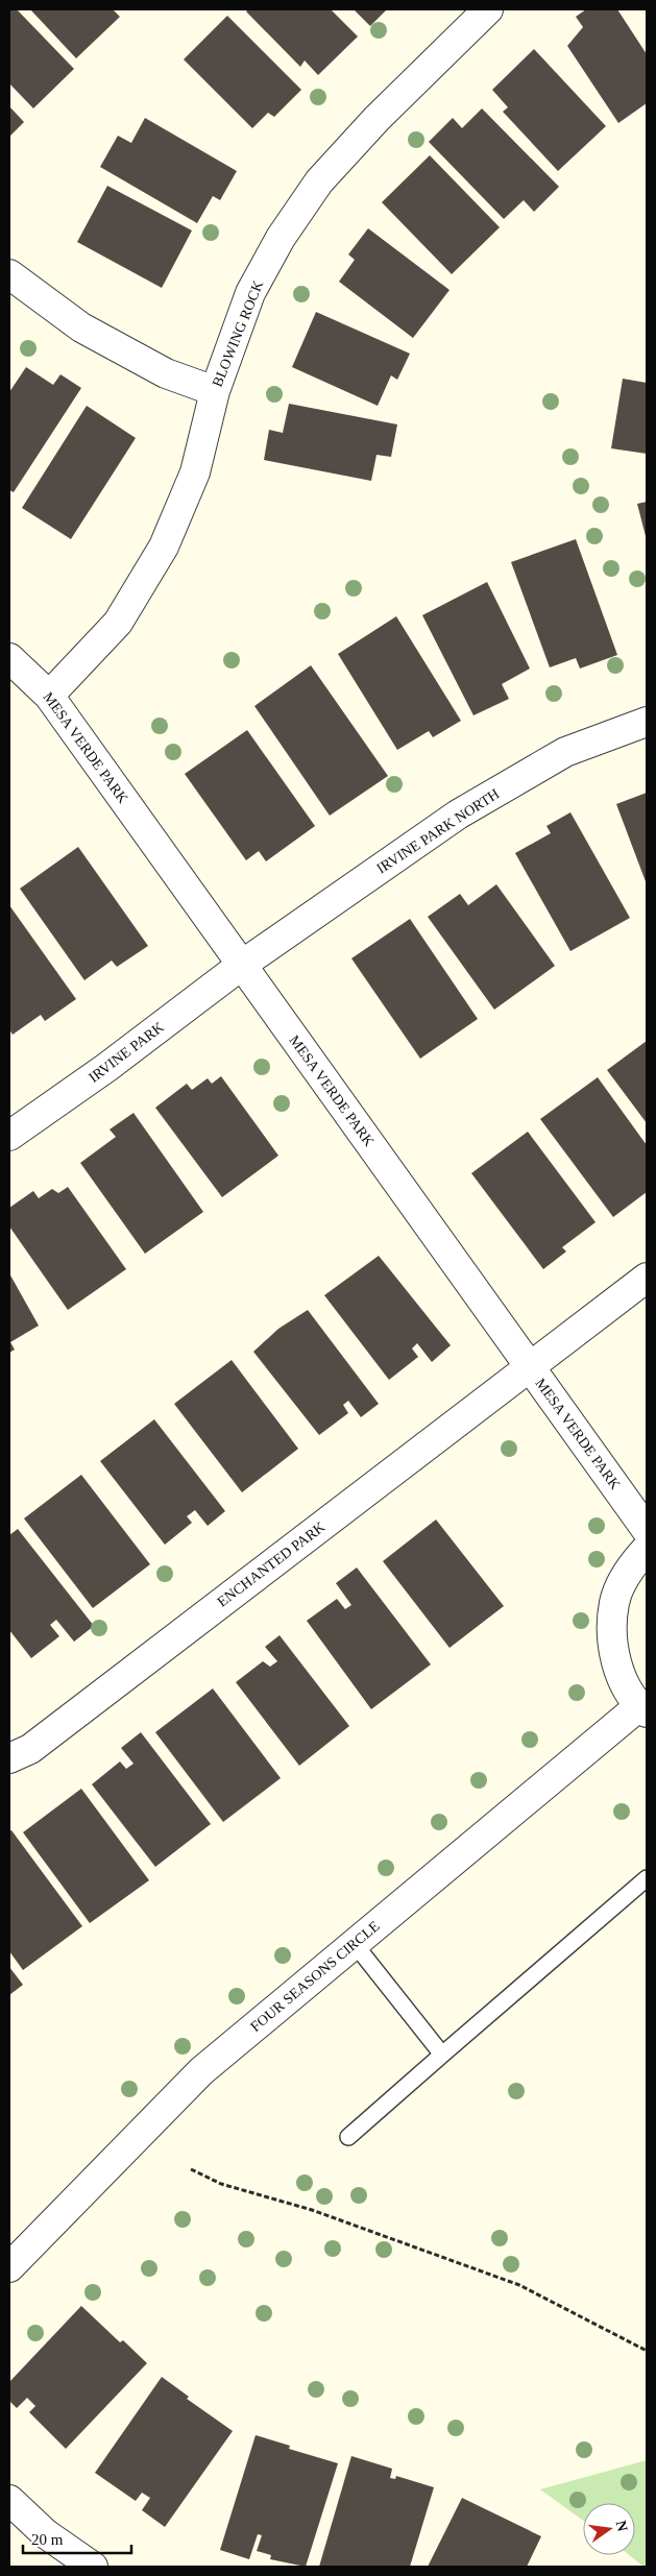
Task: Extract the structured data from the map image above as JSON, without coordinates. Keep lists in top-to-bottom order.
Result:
{
  "streets": {
    "street": [
      "BLOWING ROCK",
      "MESA VERDE PARK",
      "IRVINE PARK NORTH",
      "IRVINE PARK",
      "ENCHANTED PARK",
      "FOUR SEASONS CIRCLE"
    ]
  },
  "crossings": [
    ["BLOWING ROCK", "MESA VERDE PARK"],
    ["MESA VERDE PARK", "IRVINE PARK NORTH"],
    ["MESA VERDE PARK", "IRVINE PARK"],
    ["MESA VERDE PARK", "ENCHANTED PARK"],
    ["IRVINE PARK NORTH", "IRVINE PARK"]
  ],
  "scale_bar": "20 m",
  "north": "right"
}
